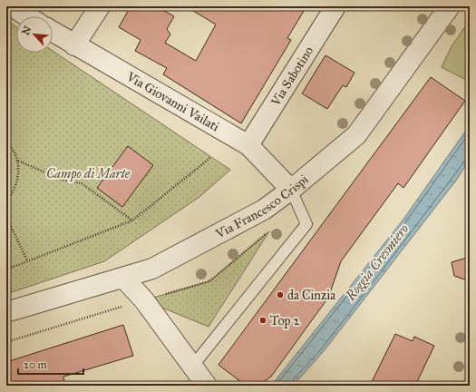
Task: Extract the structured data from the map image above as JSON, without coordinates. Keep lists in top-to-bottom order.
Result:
{
  "streets": {
    "street": ["Via Sabotino", "Via Giovanni Vailati", "Via Francesco Crispi"]
  },
  "crossings": [
    ["Via Sabotino", "Via Giovanni Vailati"],
    ["Via Giovanni Vailati", "Via Francesco Crispi"]
  ],
  "water": ["Roggia Cresmiero"],
  "parks": ["Campo di Marte"],
  "places": ["da Cinzia", "Top 2"],
  "scale_bar": "20 m",
  "north": "top left"
}
